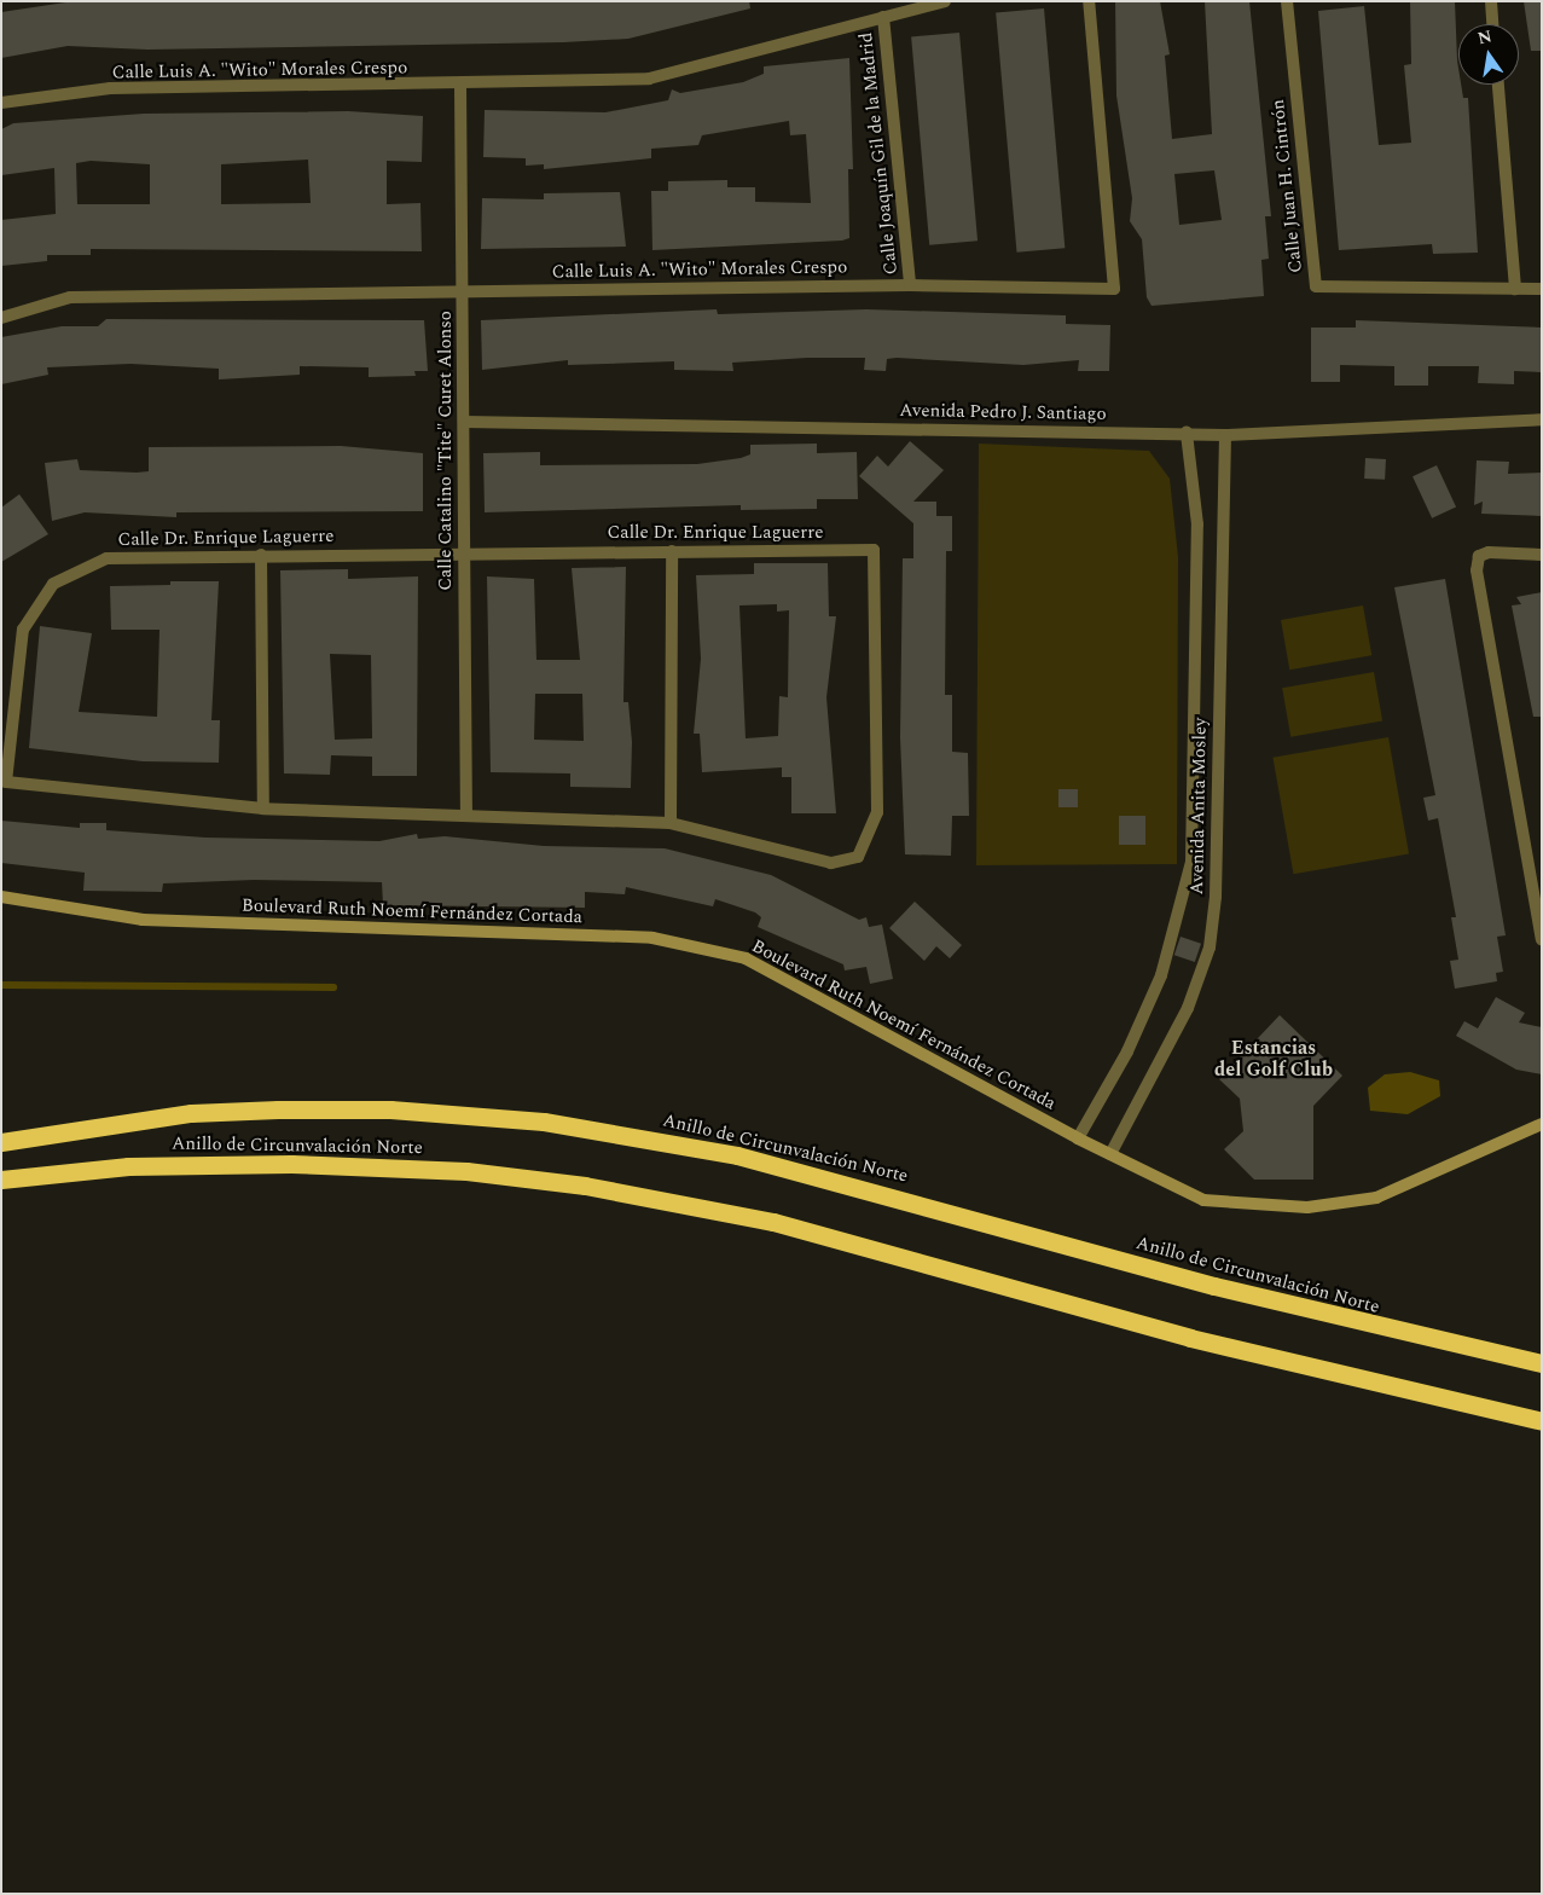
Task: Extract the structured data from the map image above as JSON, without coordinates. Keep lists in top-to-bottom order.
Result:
{
  "streets": {
    "highway": ["Anillo de Circunvalación Norte"],
    "street": [
      "Calle Luis A. \"Wito\" Morales Crespo",
      "Calle Joaquín Gil de la Madrid",
      "Calle Juan H. Cintrón",
      "Avenida Pedro J. Santiago",
      "Calle Catalino \"Tite\" Curet Alonso",
      "Calle Dr. Enrique Laguerre",
      "Avenida Anita Mosley",
      "Boulevard Ruth Noemí Fernández Cortada"
    ]
  },
  "crossings": [
    ["Calle Luis A. \"Wito\" Morales Crespo", "Calle Joaquín Gil de la Madrid"],
    ["Calle Luis A. \"Wito\" Morales Crespo", "Calle Catalino \"Tite\" Curet Alonso"],
    ["Avenida Pedro J. Santiago", "Calle Catalino \"Tite\" Curet Alonso"],
    ["Avenida Pedro J. Santiago", "Avenida Anita Mosley"],
    ["Calle Catalino \"Tite\" Curet Alonso", "Calle Dr. Enrique Laguerre"],
    ["Avenida Anita Mosley", "Boulevard Ruth Noemí Fernández Cortada"]
  ],
  "districts": ["Estancias del Golf Club"],
  "north": "top"
}
